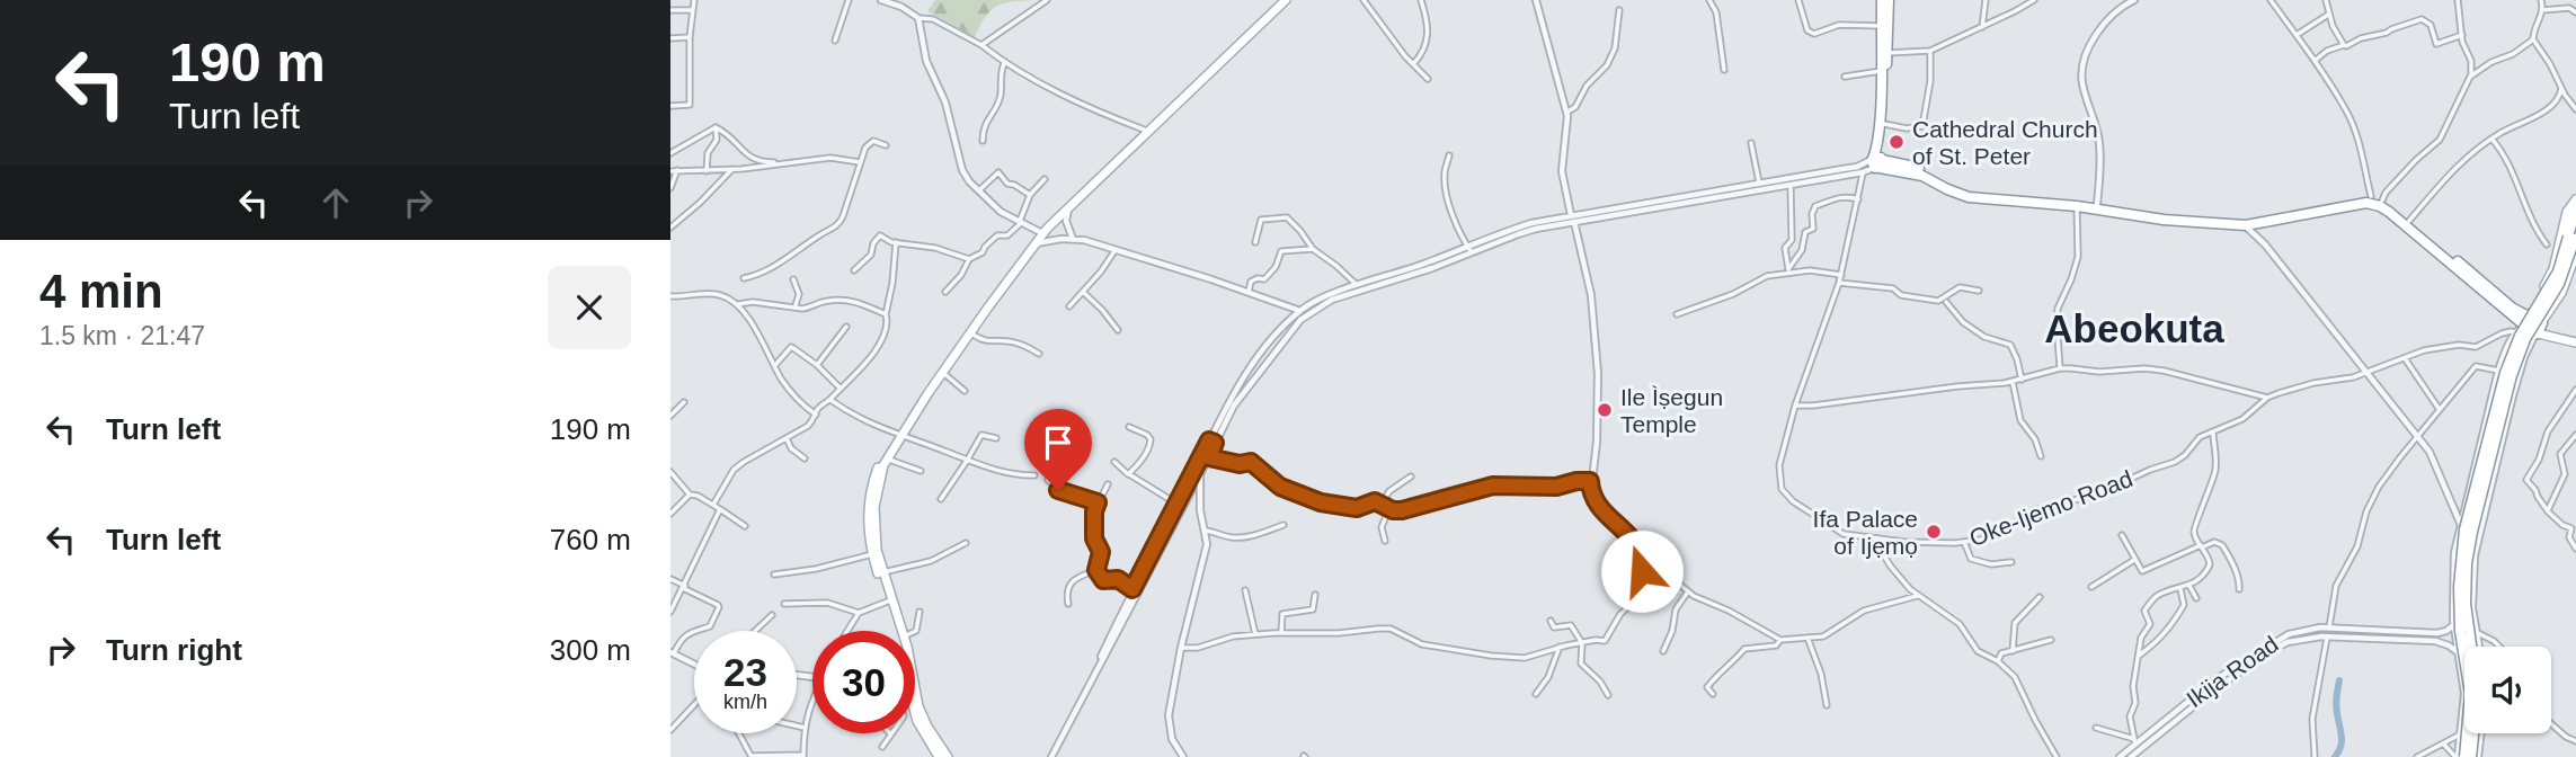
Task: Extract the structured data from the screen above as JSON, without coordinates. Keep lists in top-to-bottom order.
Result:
{
  "streets": {
    "street": ["Oke-Ijemo Road", "Ikija Road"]
  },
  "districts": ["Abeokuta"],
  "places": ["Cathedral Church of St. Peter", "Ile Ìṣegun Temple", "Ifa Palace of Ijẹmọ"],
  "page": {
    "turn": ["190 m", "Turn left"],
    "heading": ["4 min", "1.5 km · 21:47"],
    "list": [
      {
        "name": "Turn left",
        "value": "190 m"
      },
      {
        "name": "Turn left",
        "value": "760 m"
      },
      {
        "name": "Turn right",
        "value": "300 m"
      }
    ],
    "speed": "23 km/h",
    "limit": "30"
  }
}
